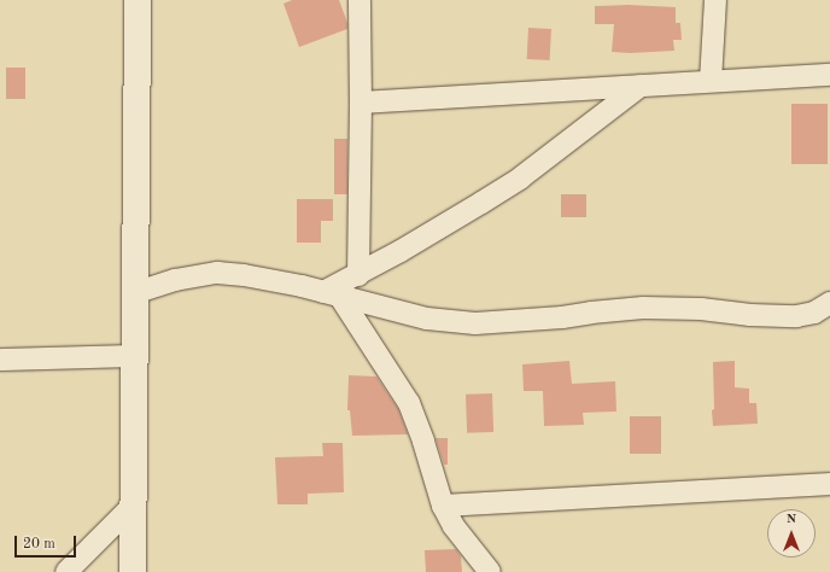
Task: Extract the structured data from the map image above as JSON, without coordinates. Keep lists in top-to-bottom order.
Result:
{
  "scale_bar": "20 m",
  "north": "top"
}
